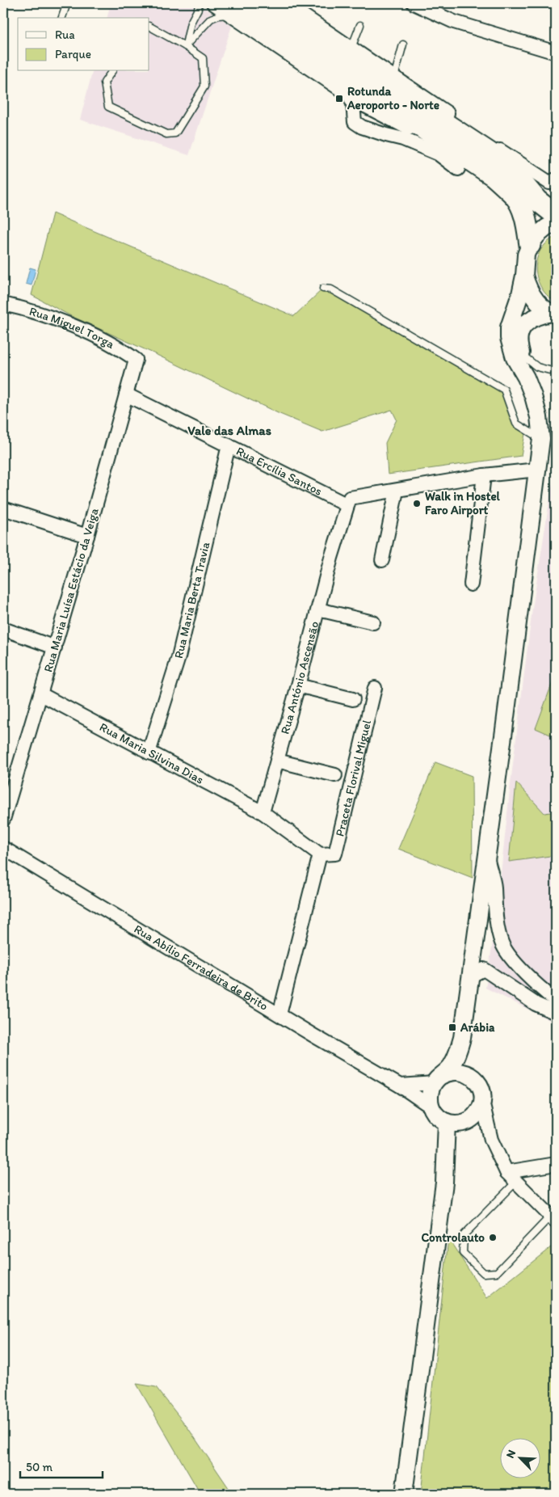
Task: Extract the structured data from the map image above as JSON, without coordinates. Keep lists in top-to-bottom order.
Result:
{
  "streets": {
    "street": [
      "Rua Miguel Torga",
      "Rua Ercília Santos",
      "Rua Maria Luísa Estácio da Veiga",
      "Rua Maria Berta Travia",
      "Rua António Ascensão",
      "Rua Maria Silvina Dias",
      "Praceta Florival Miguel",
      "Rua Abílio Ferradeira de Brito"
    ]
  },
  "crossings": [
    ["Rua Miguel Torga", "Rua Maria Luísa Estácio da Veiga"],
    ["Rua Ercília Santos", "Rua Maria Luísa Estácio da Veiga"],
    ["Rua Ercília Santos", "Rua Maria Berta Travia"],
    ["Rua Ercília Santos", "Rua António Ascensão"],
    ["Rua Maria Luísa Estácio da Veiga", "Rua Maria Silvina Dias"],
    ["Rua Maria Berta Travia", "Rua Maria Silvina Dias"],
    ["Rua António Ascensão", "Rua Maria Silvina Dias"]
  ],
  "districts": ["Vale das Almas"],
  "places": {
    "transit": ["Rotunda Aeroporto - Norte", "Arábia"],
    "other": ["Walk in Hostel Faro Airport", "Controlauto"]
  },
  "legend": ["Rua", "Parque"],
  "scale_bar": "50 m",
  "north": "top left"
}
